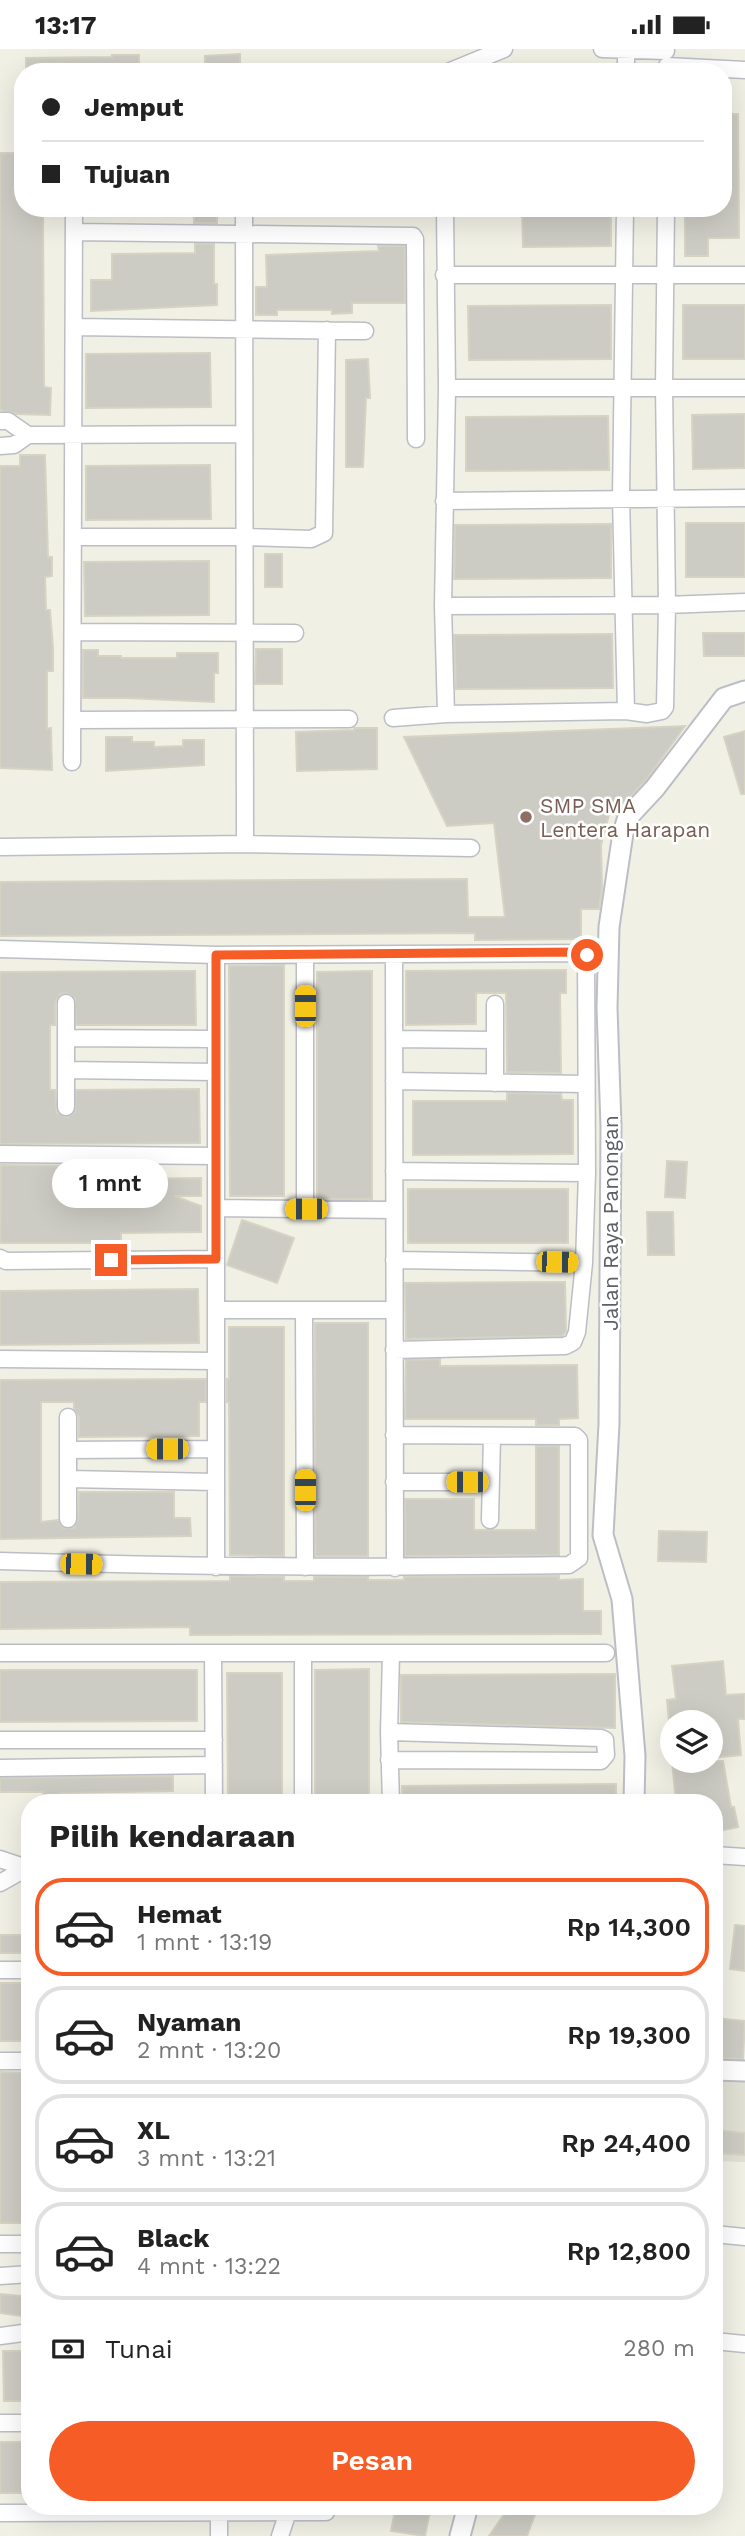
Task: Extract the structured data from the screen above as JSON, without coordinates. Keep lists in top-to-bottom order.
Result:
{
  "streets": {
    "street": ["Jalan Raya Panongan"]
  },
  "places": ["SMP SMA Lentera Harapan"],
  "page": {
    "status": "13:17",
    "banner": ["Jemput", "Tujuan"],
    "bubble": "1 mnt",
    "heading": "Pilih kendaraan",
    "list": [
      {
        "name": "Hemat",
        "note": "1 mnt · 13:19",
        "value": "Rp 14,300"
      },
      {
        "name": "Nyaman",
        "note": "2 mnt · 13:20",
        "value": "Rp 19,300"
      },
      {
        "name": "XL",
        "note": "3 mnt · 13:21",
        "value": "Rp 24,400"
      },
      {
        "name": "Black",
        "note": "4 mnt · 13:22",
        "value": "Rp 12,800"
      }
    ],
    "pay": ["Tunai", "280 m"],
    "buttons": "Pesan"
  }
}
